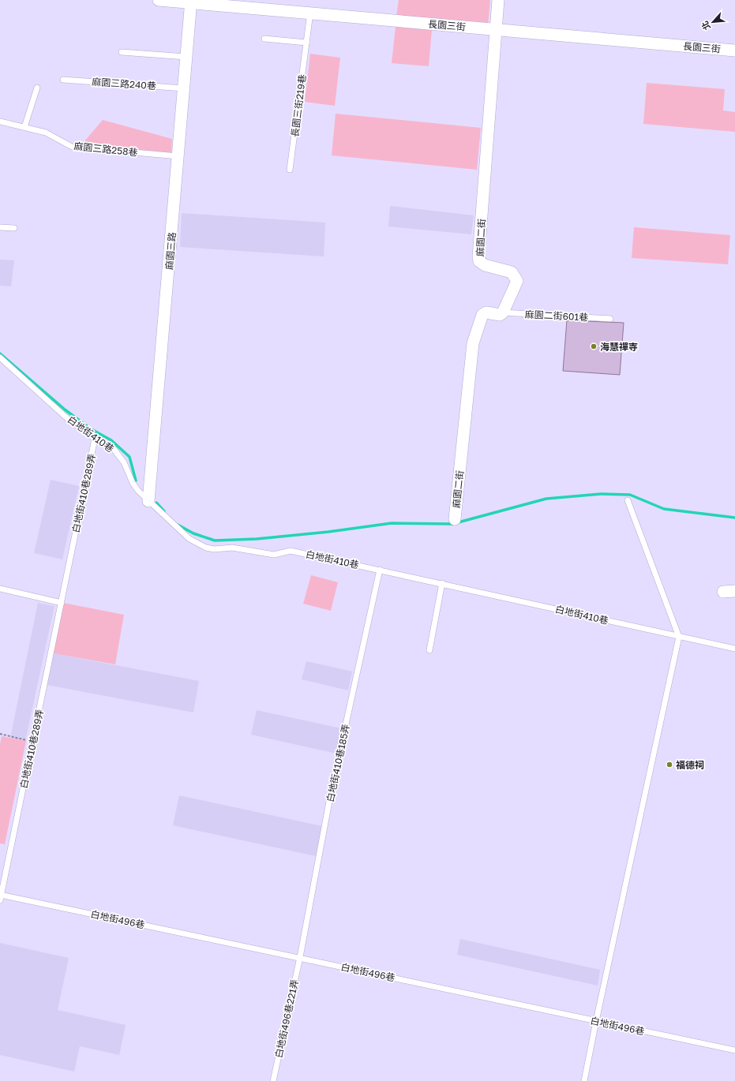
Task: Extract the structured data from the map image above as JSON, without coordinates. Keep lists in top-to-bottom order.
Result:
{
  "streets": {
    "street": ["長園三街", "麻園二街", "麻園三路"],
    "lane": [
      "麻園三路240巷",
      "長園三街219巷",
      "麻園三路258巷",
      "麻園二街601巷",
      "白地街410巷",
      "白地街410巷289弄",
      "白地街410巷185弄",
      "白地街496巷",
      "白地街496巷221弄"
    ]
  },
  "crossings": [
    ["長園三街", "長園三街219巷"],
    ["長園三街", "麻園二街"],
    ["長園三街", "麻園三路"],
    ["麻園三路240巷", "麻園三路"],
    ["麻園三路258巷", "麻園三路"],
    ["麻園二街", "麻園二街601巷"],
    ["麻園三路", "白地街410巷"],
    ["白地街410巷", "白地街410巷289弄"],
    ["白地街410巷", "白地街410巷185弄"],
    ["白地街410巷289弄", "白地街496巷"],
    ["白地街410巷185弄", "白地街496巷"],
    ["白地街410巷185弄", "白地街496巷221弄"],
    ["白地街496巷", "白地街496巷221弄"]
  ],
  "places": ["海慧禪寺", "福德祠"],
  "north": "bottom left"
}
